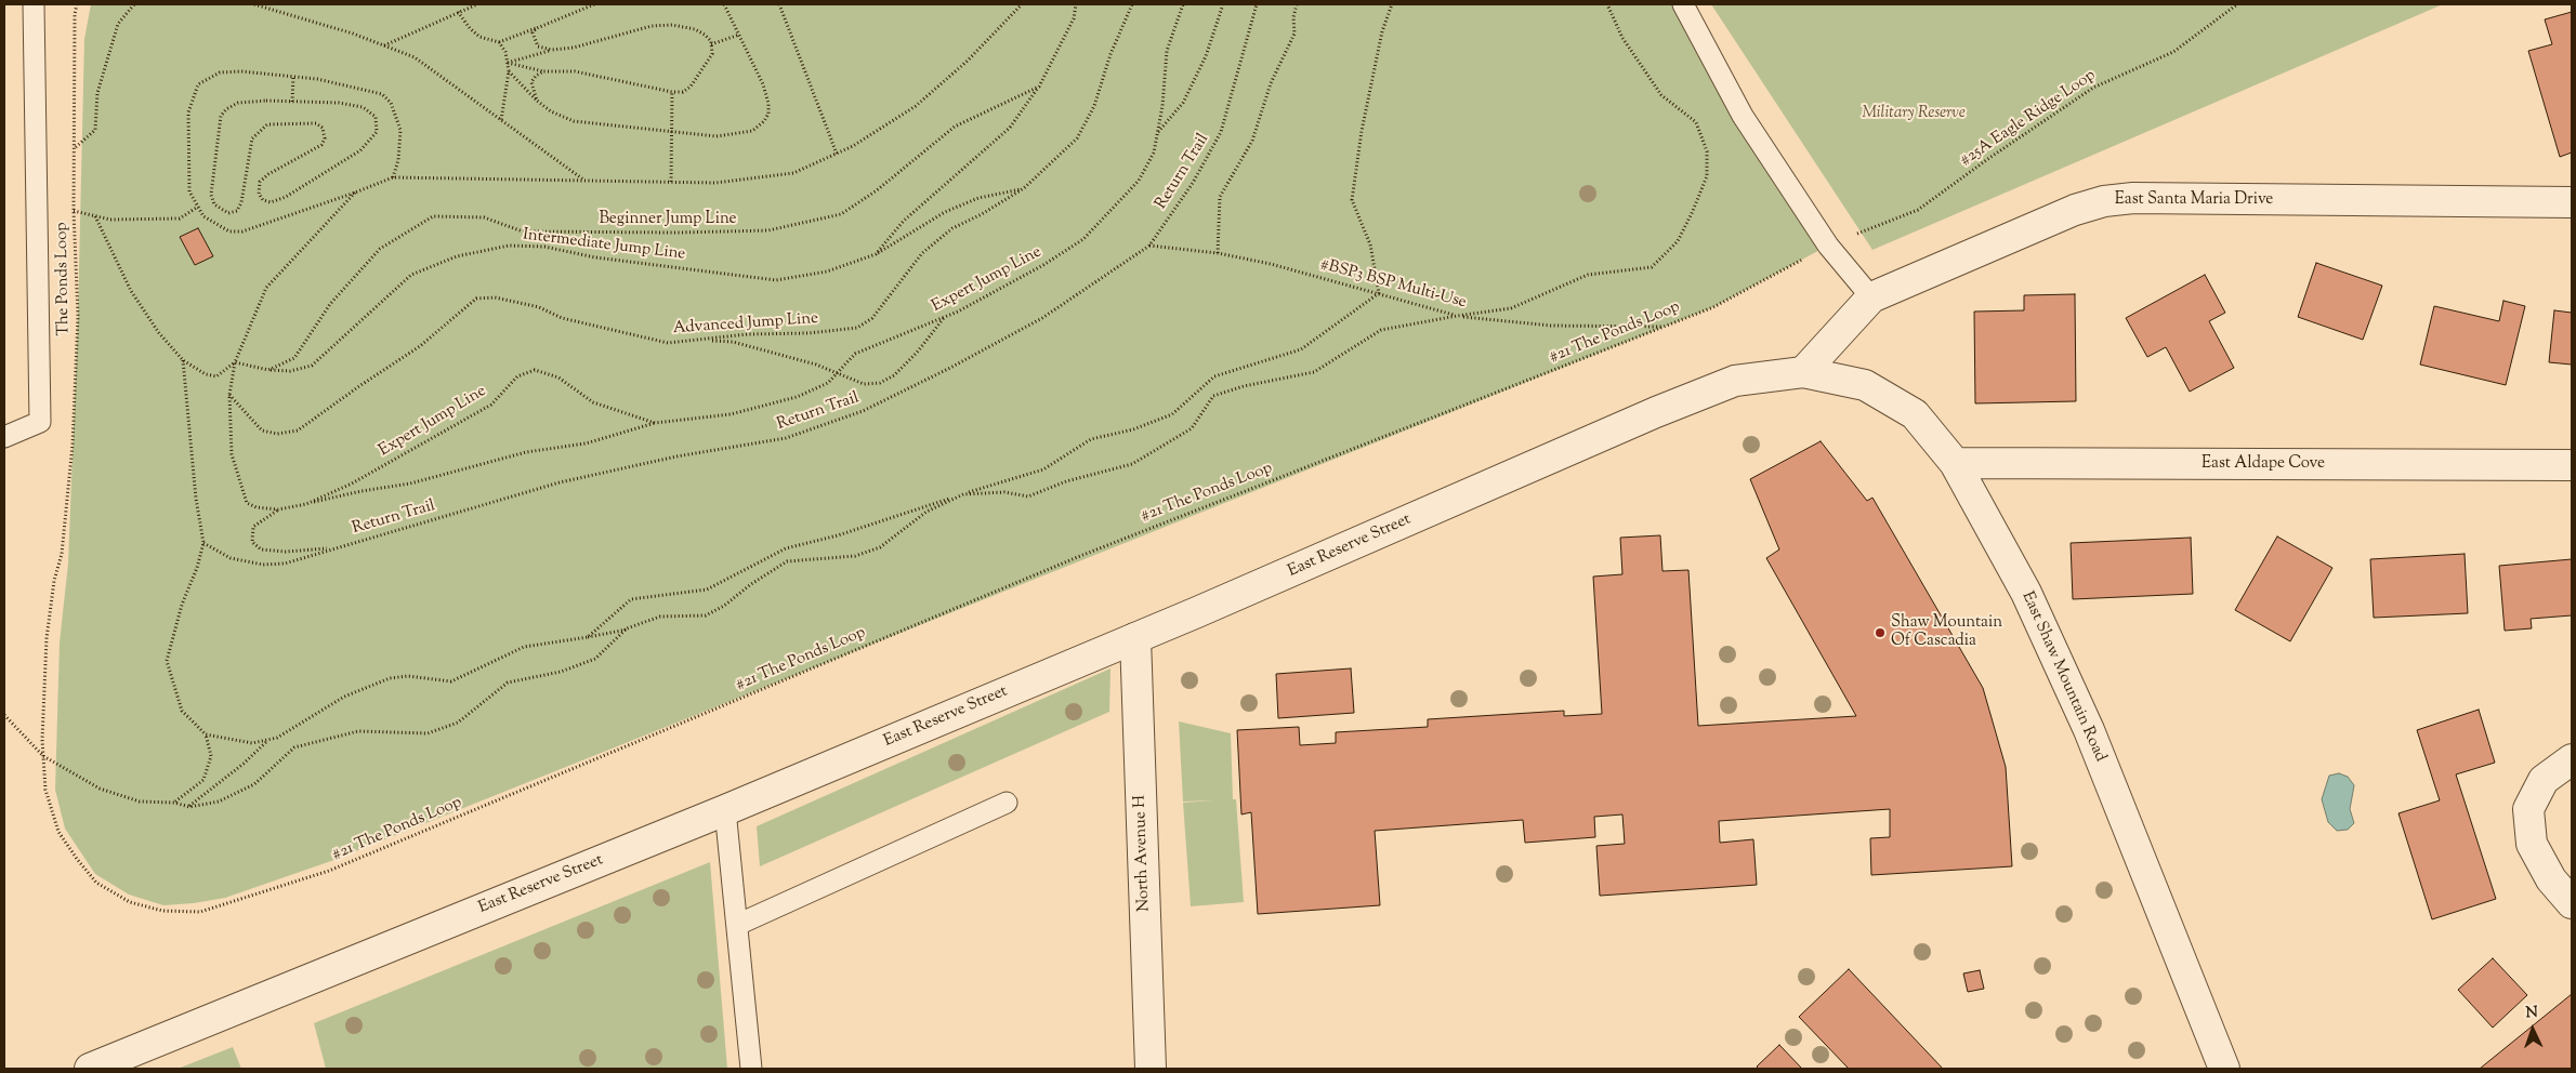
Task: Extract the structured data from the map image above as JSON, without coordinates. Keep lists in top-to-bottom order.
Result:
{
  "streets": {
    "street": [
      "East Santa Maria Drive",
      "East Aldape Cove",
      "East Reserve Street",
      "East Shaw Mountain Road",
      "North Avenue H"
    ],
    "path": [
      "#25A Eagle Ridge Loop",
      "Return Trail",
      "Beginner Jump Line",
      "Intermediate Jump Line",
      "The Ponds Loop",
      "Expert Jump Line",
      "#BSP3 BSP Multi-Use",
      "Advanced Jump Line",
      "#21 The Ponds Loop"
    ]
  },
  "crossings": [
    ["#25A Eagle Ridge Loop", "#21 The Ponds Loop"],
    ["Return Trail", "Expert Jump Line"],
    ["Return Trail", "#BSP3 BSP Multi-Use"],
    ["East Santa Maria Drive", "East Reserve Street"],
    ["East Santa Maria Drive", "East Shaw Mountain Road"],
    ["Beginner Jump Line", "Intermediate Jump Line"],
    ["Intermediate Jump Line", "Advanced Jump Line"],
    ["The Ponds Loop", "#21 The Ponds Loop"],
    ["Expert Jump Line", "Advanced Jump Line"],
    ["#BSP3 BSP Multi-Use", "#21 The Ponds Loop"],
    ["East Aldape Cove", "East Shaw Mountain Road"],
    ["East Reserve Street", "East Shaw Mountain Road"],
    ["East Reserve Street", "North Avenue H"]
  ],
  "parks": ["Military Reserve"],
  "places": ["Shaw Mountain Of Cascadia"],
  "north": "top"
}
